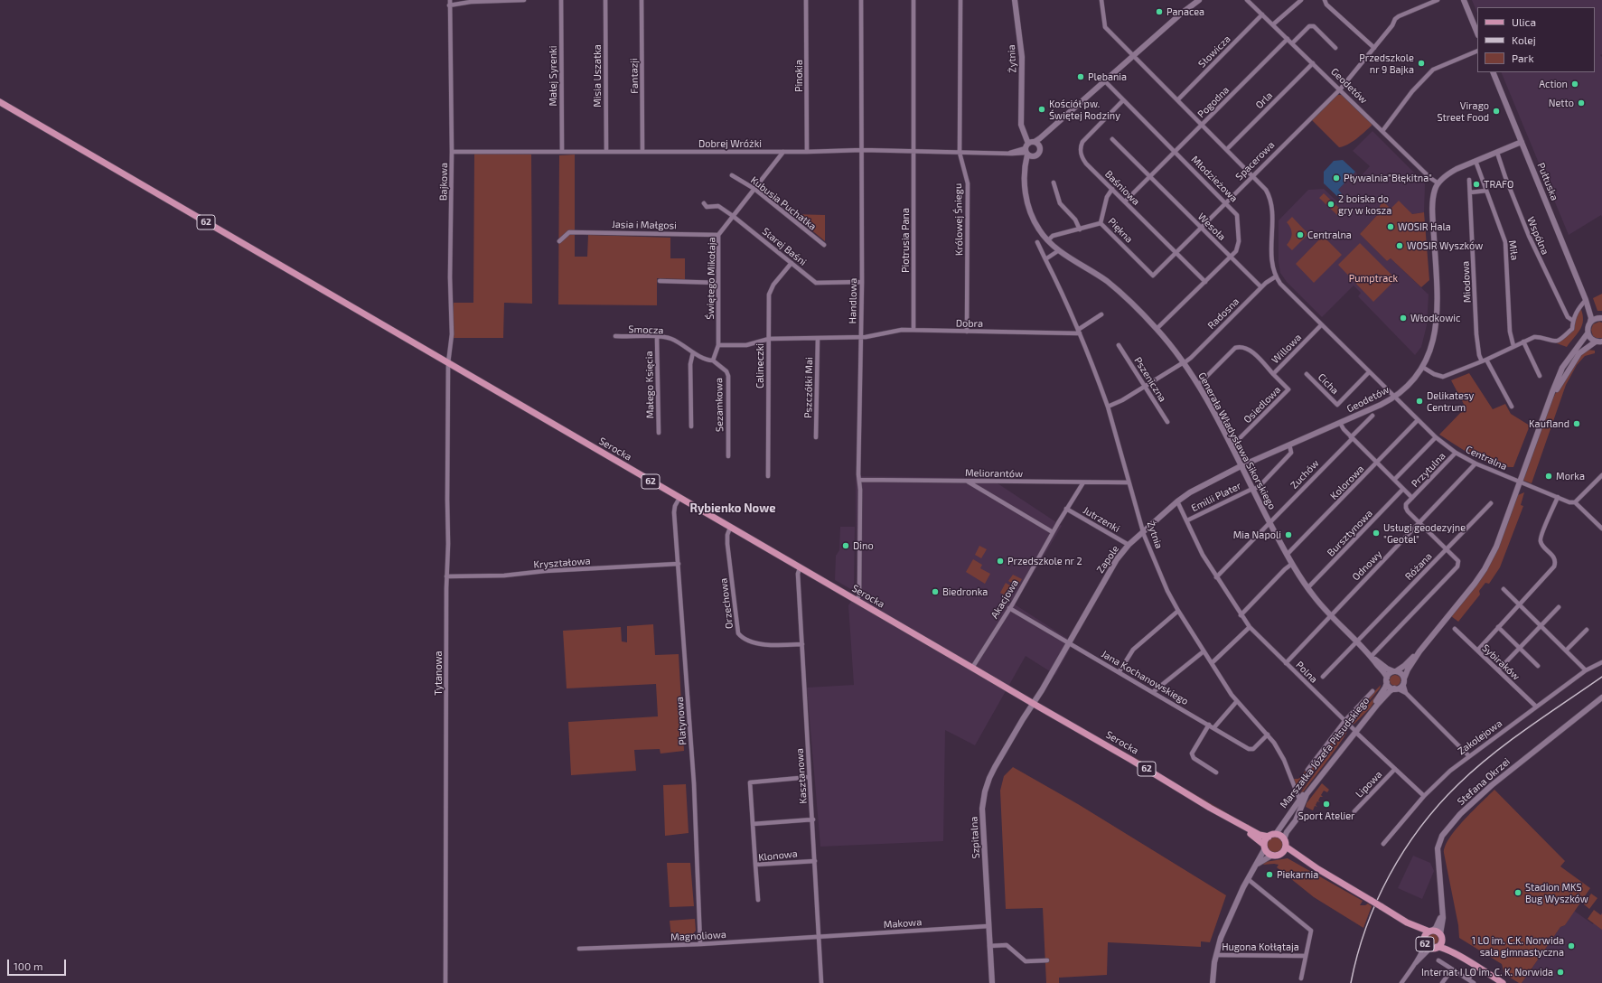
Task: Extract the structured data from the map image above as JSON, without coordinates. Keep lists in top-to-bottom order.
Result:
{
  "streets": {
    "main road": ["62", "Serocka"],
    "street": [
      "Słowicza",
      "Żytnia",
      "Małej Syrenki",
      "Misia Uszatka",
      "Fantazji",
      "Pinokia",
      "Geodetów",
      "Orla",
      "Pogodna",
      "Dobrej Wróżki",
      "Spacerowa",
      "Młodzieżowa",
      "Bajkowa",
      "Pułtuska",
      "Baśniowa",
      "Kubusia Puchatka",
      "Królowej Śniegu",
      "Jasia i Małgosi",
      "Wesoła",
      "Piękna",
      "Wspólna",
      "Piotrusia Pana",
      "Starej Baśni",
      "Miła",
      "Świętego Mikołaja",
      "Miodowa",
      "Handlowa",
      "Radosna",
      "Dobra",
      "Smocza",
      "Willowa",
      "Calineczki",
      "Pszeniczna",
      "Cicha",
      "Małego Księcia",
      "Pszczółki Mai",
      "Sezamkowa",
      "Osiedlowa",
      "Generała Władysława Sikorskiego",
      "Centralna",
      "Przytulna",
      "Meliorantów",
      "Zuchów",
      "Kolorowa",
      "Emilii Plater",
      "Jutrzenki",
      "Bursztynowa",
      "Zapole",
      "Kryształowa",
      "Odnowy",
      "Różana",
      "Akacjowa",
      "Orzechowa",
      "Sybiraków",
      "Polna",
      "Tytanowa",
      "Jana Kochanowskiego",
      "Platynowa",
      "Zakolejowa",
      "Marszałka Józefa Piłsudskiego",
      "Kasztanowa",
      "Stefana Okrzei",
      "Lipowa",
      "Szpitalna",
      "Klonowa",
      "Makowa",
      "Magnoliowa",
      "Hugona Kołłątaja"
    ]
  },
  "crossings": [
    ["Słowicza", "Geodetów"],
    ["Słowicza", "Centralna"],
    ["Żytnia", "Dobrej Wróżki"],
    ["Żytnia", "Radosna"],
    ["Żytnia", "Dobra"],
    ["Żytnia", "Generała Władysława Sikorskiego"],
    ["Żytnia", "Meliorantów"],
    ["Żytnia", "Zapole"],
    ["Żytnia", "Jana Kochanowskiego"],
    ["Żytnia", "Marszałka Józefa Piłsudskiego"],
    ["Małej Syrenki", "Dobrej Wróżki"],
    ["Misia Uszatka", "Dobrej Wróżki"],
    ["Fantazji", "Dobrej Wróżki"],
    ["Pinokia", "Dobrej Wróżki"],
    ["Geodetów", "Orla"],
    ["Geodetów", "Pogodna"],
    ["Geodetów", "Spacerowa"],
    ["Geodetów", "Generała Władysława Sikorskiego"],
    ["Geodetów", "Centralna"],
    ["Geodetów", "Emilii Plater"],
    ["Geodetów", "Zapole"],
    ["Orla", "Centralna"],
    ["Pogodna", "Młodzieżowa"],
    ["Pogodna", "Baśniowa"],
    ["Pogodna", "Wesoła"],
    ["Pogodna", "Centralna"],
    ["Dobrej Wróżki", "Bajkowa"],
    ["Dobrej Wróżki", "Królowej Śniegu"],
    ["Dobrej Wróżki", "Piotrusia Pana"],
    ["Dobrej Wróżki", "Świętego Mikołaja"],
    ["Dobrej Wróżki", "Handlowa"],
    ["Dobrej Wróżki", "Generała Władysława Sikorskiego"],
    ["Spacerowa", "Młodzieżowa"],
    ["Spacerowa", "Baśniowa"],
    ["Spacerowa", "Wesoła"],
    ["Spacerowa", "Piękna"],
    ["Spacerowa", "Centralna"],
    ["Młodzieżowa", "Baśniowa"],
    ["Młodzieżowa", "Wesoła"],
    ["Młodzieżowa", "Generała Władysława Sikorskiego"],
    ["Bajkowa", "62"],
    ["Bajkowa", "Serocka"],
    ["Bajkowa", "Tytanowa"],
    ["Baśniowa", "Piękna"],
    ["Kubusia Puchatka", "Świętego Mikołaja"],
    ["Królowej Śniegu", "Dobra"],
    ["62", "Serocka"],
    ["62", "Tytanowa"],
    ["62", "Marszałka Józefa Piłsudskiego"],
    ["62", "Stefana Okrzei"],
    ["Jasia i Małgosi", "Świętego Mikołaja"],
    ["Wesoła", "Radosna"],
    ["Piotrusia Pana", "Dobra"],
    ["Starej Baśni", "Świętego Mikołaja"],
    ["Starej Baśni", "Handlowa"],
    ["Starej Baśni", "Calineczki"],
    ["Świętego Mikołaja", "Smocza"],
    ["Świętego Mikołaja", "Sezamkowa"],
    ["Handlowa", "Dobra"],
    ["Handlowa", "Serocka"],
    ["Handlowa", "Meliorantów"],
    ["Radosna", "Pszeniczna"],
    ["Radosna", "Generała Władysława Sikorskiego"],
    ["Radosna", "Centralna"],
    ["Smocza", "Małego Księcia"],
    ["Smocza", "Sezamkowa"],
    ["Willowa", "Osiedlowa"],
    ["Willowa", "Generała Władysława Sikorskiego"],
    ["Willowa", "Centralna"],
    ["Cicha", "Centralna"],
    ["Osiedlowa", "Generała Władysława Sikorskiego"],
    ["Generała Władysława Sikorskiego", "Zuchów"],
    ["Generała Władysława Sikorskiego", "Kolorowa"],
    ["Generała Władysława Sikorskiego", "Emilii Plater"],
    ["Generała Władysława Sikorskiego", "Bursztynowa"],
    ["Generała Władysława Sikorskiego", "Zapole"],
    ["Generała Władysława Sikorskiego", "Odnowy"],
    ["Generała Władysława Sikorskiego", "Różana"],
    ["Generała Władysława Sikorskiego", "Marszałka Józefa Piłsudskiego"],
    ["Serocka", "Zapole"],
    ["Serocka", "Akacjowa"],
    ["Serocka", "Orzechowa"],
    ["Serocka", "Tytanowa"],
    ["Serocka", "Platynowa"],
    ["Serocka", "Marszałka Józefa Piłsudskiego"],
    ["Serocka", "Kasztanowa"],
    ["Serocka", "Szpitalna"],
    ["Centralna", "Przytulna"],
    ["Centralna", "Kolorowa"],
    ["Centralna", "Odnowy"],
    ["Meliorantów", "Akacjowa"],
    ["Zuchów", "Polna"],
    ["Emilii Plater", "Polna"],
    ["Jutrzenki", "Zapole"],
    ["Jutrzenki", "Akacjowa"],
    ["Zapole", "Polna"],
    ["Zapole", "Jana Kochanowskiego"],
    ["Zapole", "Szpitalna"],
    ["Kryształowa", "Tytanowa"],
    ["Kryształowa", "Platynowa"],
    ["Odnowy", "Polna"],
    ["Akacjowa", "Jana Kochanowskiego"],
    ["Orzechowa", "Kasztanowa"],
    ["Sybiraków", "Zakolejowa"],
    ["Polna", "Zakolejowa"],
    ["Polna", "Marszałka Józefa Piłsudskiego"],
    ["Polna", "Lipowa"],
    ["Platynowa", "Magnoliowa"],
    ["Kasztanowa", "Klonowa"],
    ["Kasztanowa", "Makowa"],
    ["Kasztanowa", "Magnoliowa"],
    ["Szpitalna", "Makowa"],
    ["Makowa", "Magnoliowa"]
  ],
  "districts": ["Rybienko Nowe"],
  "parks": ["Pumptrack"],
  "places": [
    "Panacea",
    "Przedszkole nr 9 Bajka",
    "Plebania",
    "Action",
    "Netto",
    "Kościół pw. Świętej Rodziny",
    "Virago Street Food",
    "Pływalnia\"Błękitna\"",
    "TRAFO",
    "2 boiska do gry w kosza",
    "WOSIR Hala",
    "Centralna",
    "WOSIR Wyszków",
    "Włodkowic",
    "Delikatesy Centrum",
    "Kaufland",
    "Morka",
    "Usługi geodezyjne \"Geotel\"",
    "Mia Napoli",
    "Dino",
    "Przedszkole nr 2",
    "Biedronka",
    "Sport Atelier",
    "Piekarnia",
    "Stadion MKS Bug Wyszków",
    "1 LO im. C.K. Norwida sala gimnastyczna",
    "Internat I LO im. C. K. Norwida"
  ],
  "legend": ["Ulica", "Kolej", "Park"],
  "scale_bar": "100 m"
}
